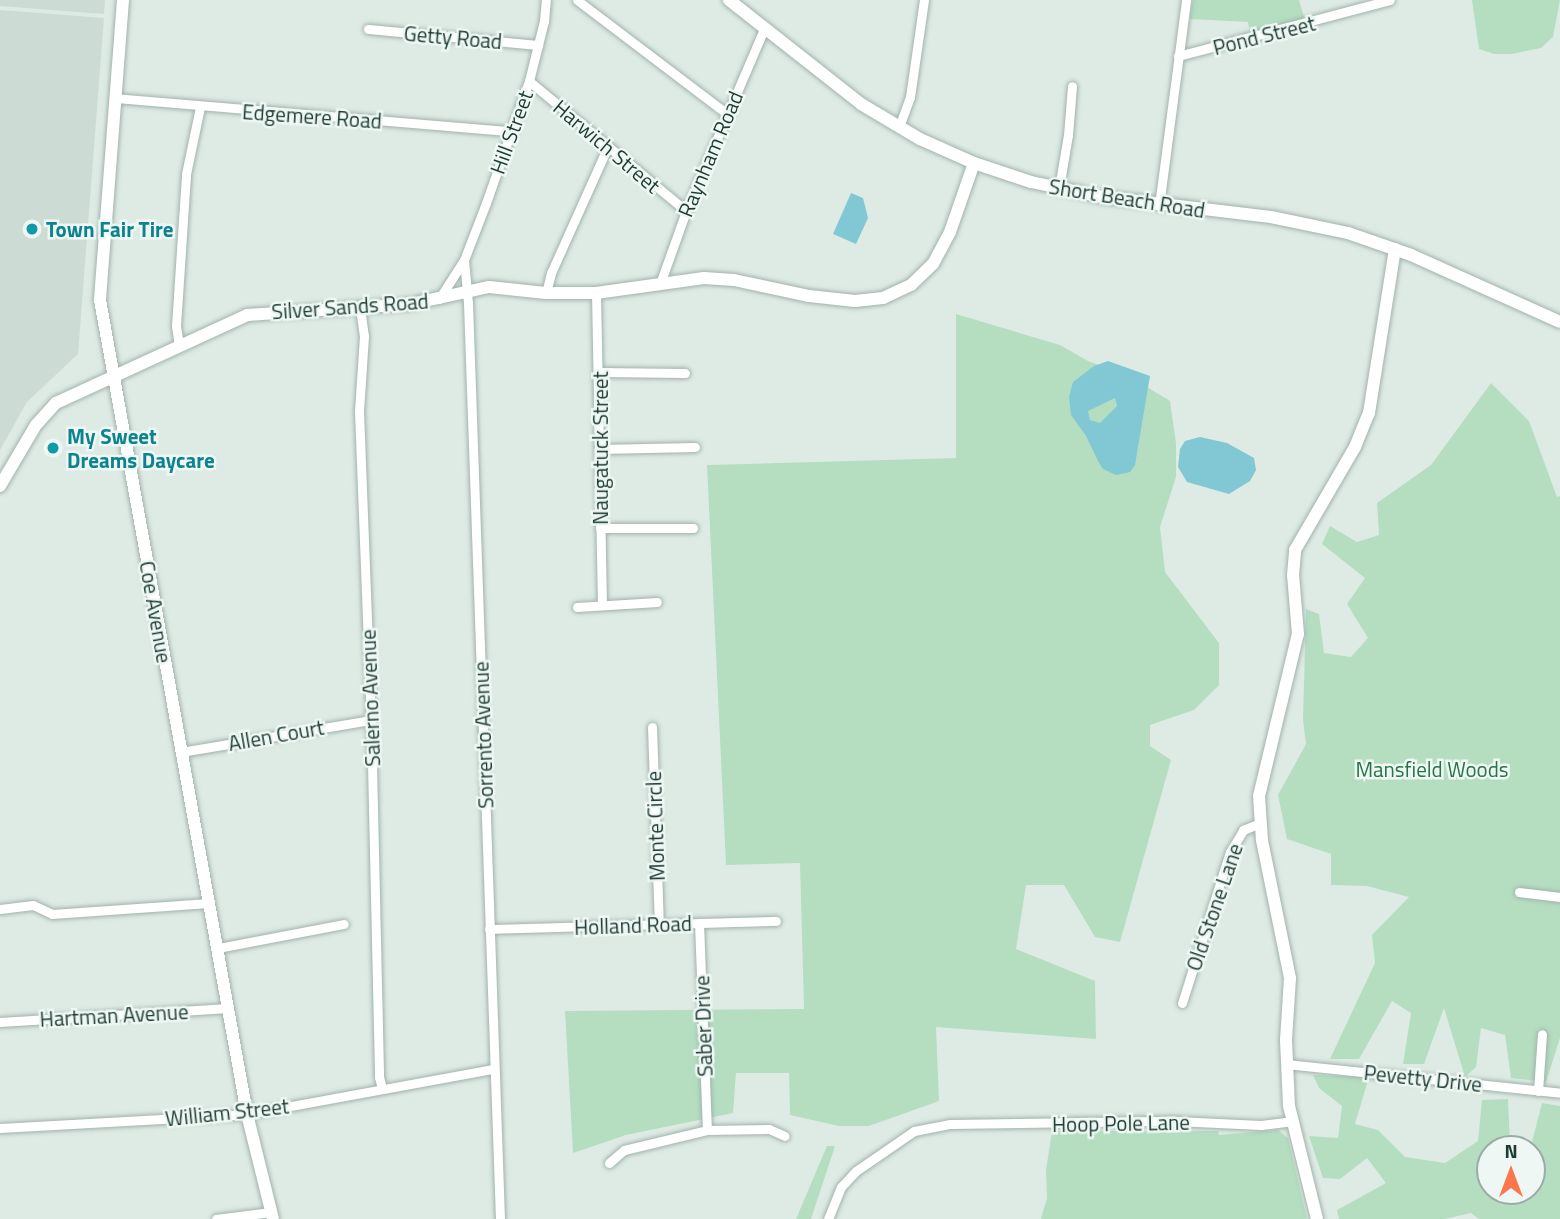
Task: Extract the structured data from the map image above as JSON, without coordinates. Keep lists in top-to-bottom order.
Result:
{
  "streets": {
    "main road": ["Short Beach Road", "Silver Sands Road", "Coe Avenue"],
    "street": [
      "Pond Street",
      "Getty Road",
      "Edgemere Road",
      "Hill Street",
      "Harwich Street",
      "Raynham Road",
      "Naugatuck Street",
      "Salerno Avenue",
      "Allen Court",
      "Sorrento Avenue",
      "Monte Circle",
      "Old Stone Lane",
      "Holland Road",
      "Hartman Avenue",
      "Saber Drive",
      "Pevetty Drive",
      "William Street",
      "Hoop Pole Lane"
    ]
  },
  "crossings": [
    ["Getty Road", "Hill Street"],
    ["Edgemere Road", "Hill Street"],
    ["Edgemere Road", "Coe Avenue"],
    ["Hill Street", "Harwich Street"],
    ["Hill Street", "Silver Sands Road"],
    ["Hill Street", "Sorrento Avenue"],
    ["Harwich Street", "Raynham Road"],
    ["Raynham Road", "Short Beach Road"],
    ["Raynham Road", "Silver Sands Road"],
    ["Short Beach Road", "Silver Sands Road"],
    ["Silver Sands Road", "Naugatuck Street"],
    ["Silver Sands Road", "Coe Avenue"],
    ["Silver Sands Road", "Salerno Avenue"],
    ["Silver Sands Road", "Sorrento Avenue"],
    ["Coe Avenue", "Allen Court"],
    ["Coe Avenue", "Hartman Avenue"],
    ["Coe Avenue", "William Street"],
    ["Salerno Avenue", "Allen Court"],
    ["Salerno Avenue", "William Street"],
    ["Sorrento Avenue", "Holland Road"],
    ["Sorrento Avenue", "William Street"],
    ["Monte Circle", "Holland Road"],
    ["Holland Road", "Saber Drive"]
  ],
  "parks": ["Mansfield Woods"],
  "places": ["Town Fair Tire", "My Sweet Dreams Daycare"],
  "north": "top"
}
